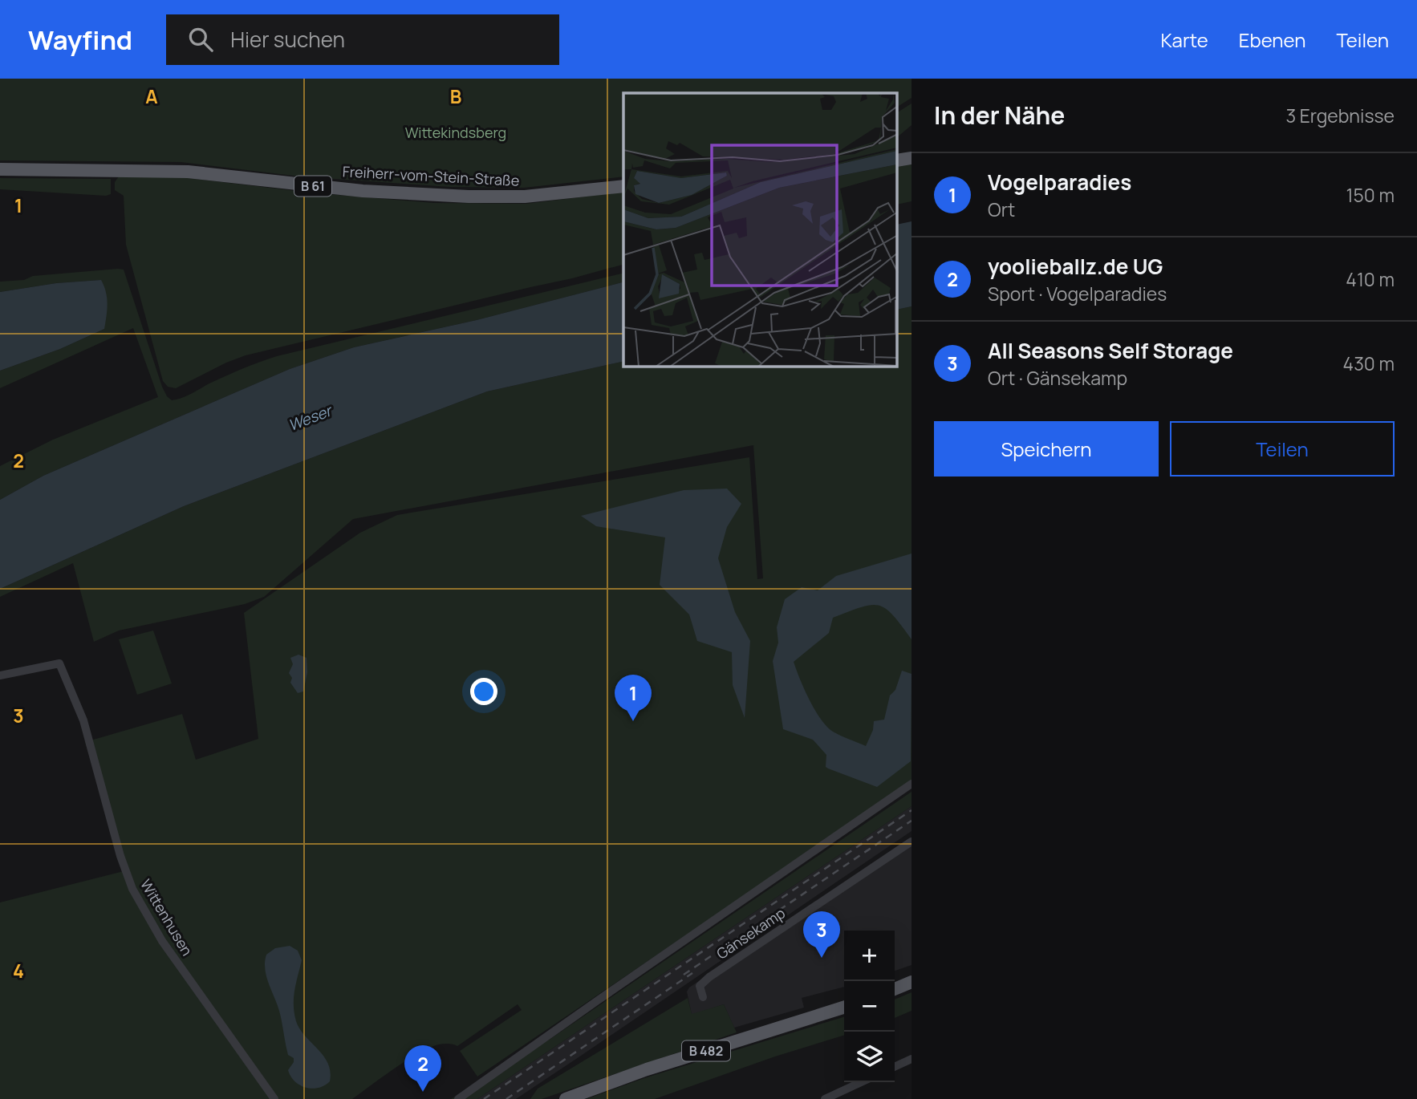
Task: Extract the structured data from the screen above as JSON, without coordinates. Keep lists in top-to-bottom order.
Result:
{
  "streets": {
    "main road": ["Freiherr-vom-Stein-Straße", "B 61", "B 482"],
    "street": ["Wittenhusen", "Gänsekamp"]
  },
  "water": ["Weser"],
  "parks": ["Wittekindsberg"],
  "page": {
    "header": "Wayfind",
    "search": "Hier suchen",
    "nav": ["Karte", "Ebenen", "Teilen"],
    "heading": ["In der Nähe", "3 Ergebnisse"],
    "list": [
      {
        "mark": "1",
        "name": "Vogelparadies",
        "note": "Ort",
        "value": "150 m"
      },
      {
        "mark": "2",
        "name": "yoolieballz.de UG",
        "note": "Sport · Vogelparadies",
        "value": "410 m"
      },
      {
        "mark": "3",
        "name": "All Seasons Self Storage",
        "note": "Ort · Gänsekamp",
        "value": "430 m"
      }
    ],
    "buttons": ["Speichern", "Teilen"],
    "pins": ["1", "3", "2"],
    "map_buttons": ["+", "−"]
  },
  "grid": {
    "columns": ["A", "B"],
    "rows": [
      "1",
      "2",
      "3",
      "4"
    ]
  }
}
